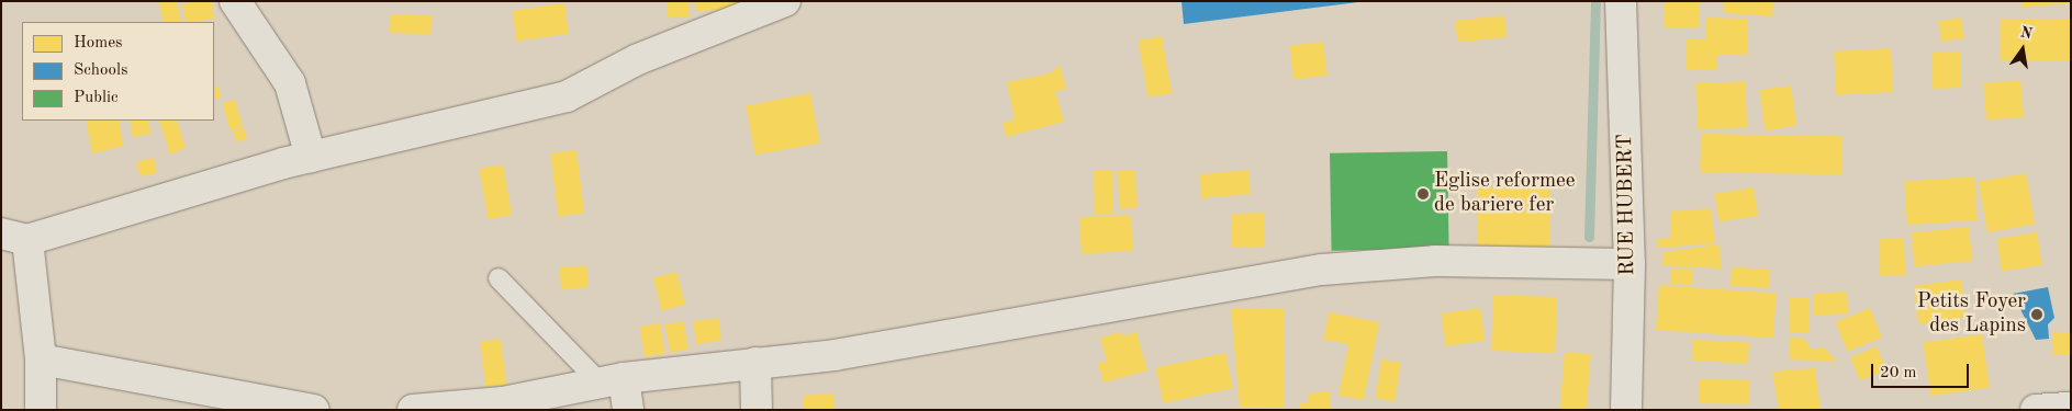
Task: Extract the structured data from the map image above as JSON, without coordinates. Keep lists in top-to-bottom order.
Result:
{
  "streets": {
    "street": ["RUE HUBERT"]
  },
  "places": ["Eglise reformee de bariere fer", "Petits Foyer des Lapins"],
  "legend": ["Homes", "Schools", "Public"],
  "scale_bar": "20 m",
  "north": "top"
}
